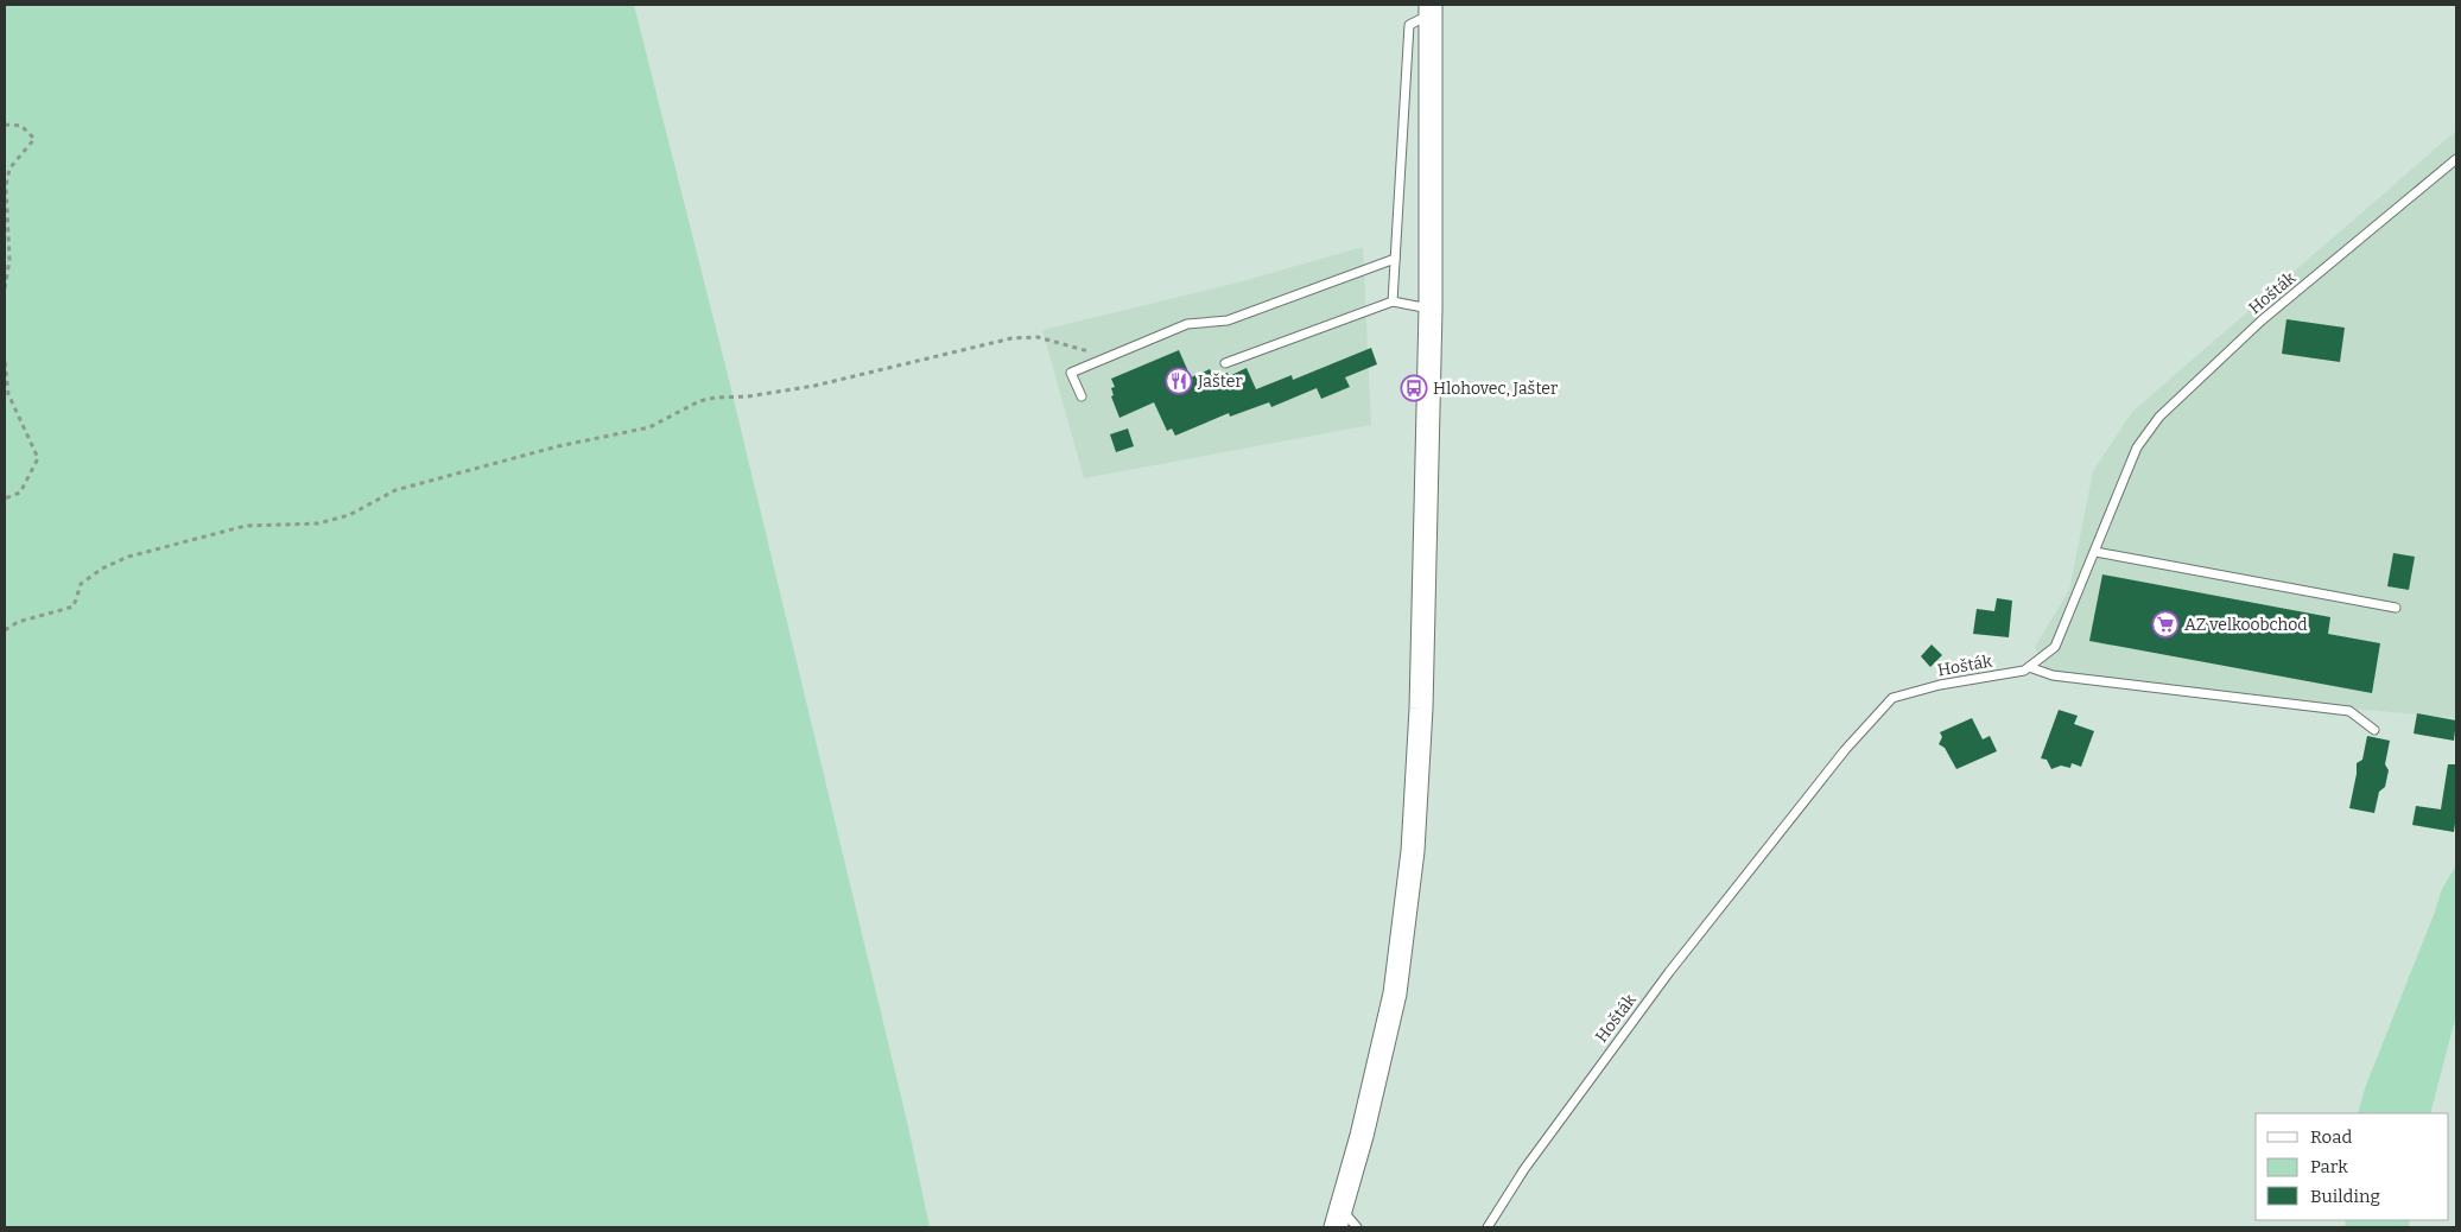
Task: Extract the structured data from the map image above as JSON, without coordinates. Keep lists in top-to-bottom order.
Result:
{
  "streets": {
    "lane": ["Hošták"]
  },
  "places": {
    "restaurant": ["Jašter"],
    "bus stop": ["Hlohovec, Jašter"],
    "supermarket": ["AZ velkoobchod"]
  },
  "legend": ["Road", "Park", "Building"]
}
